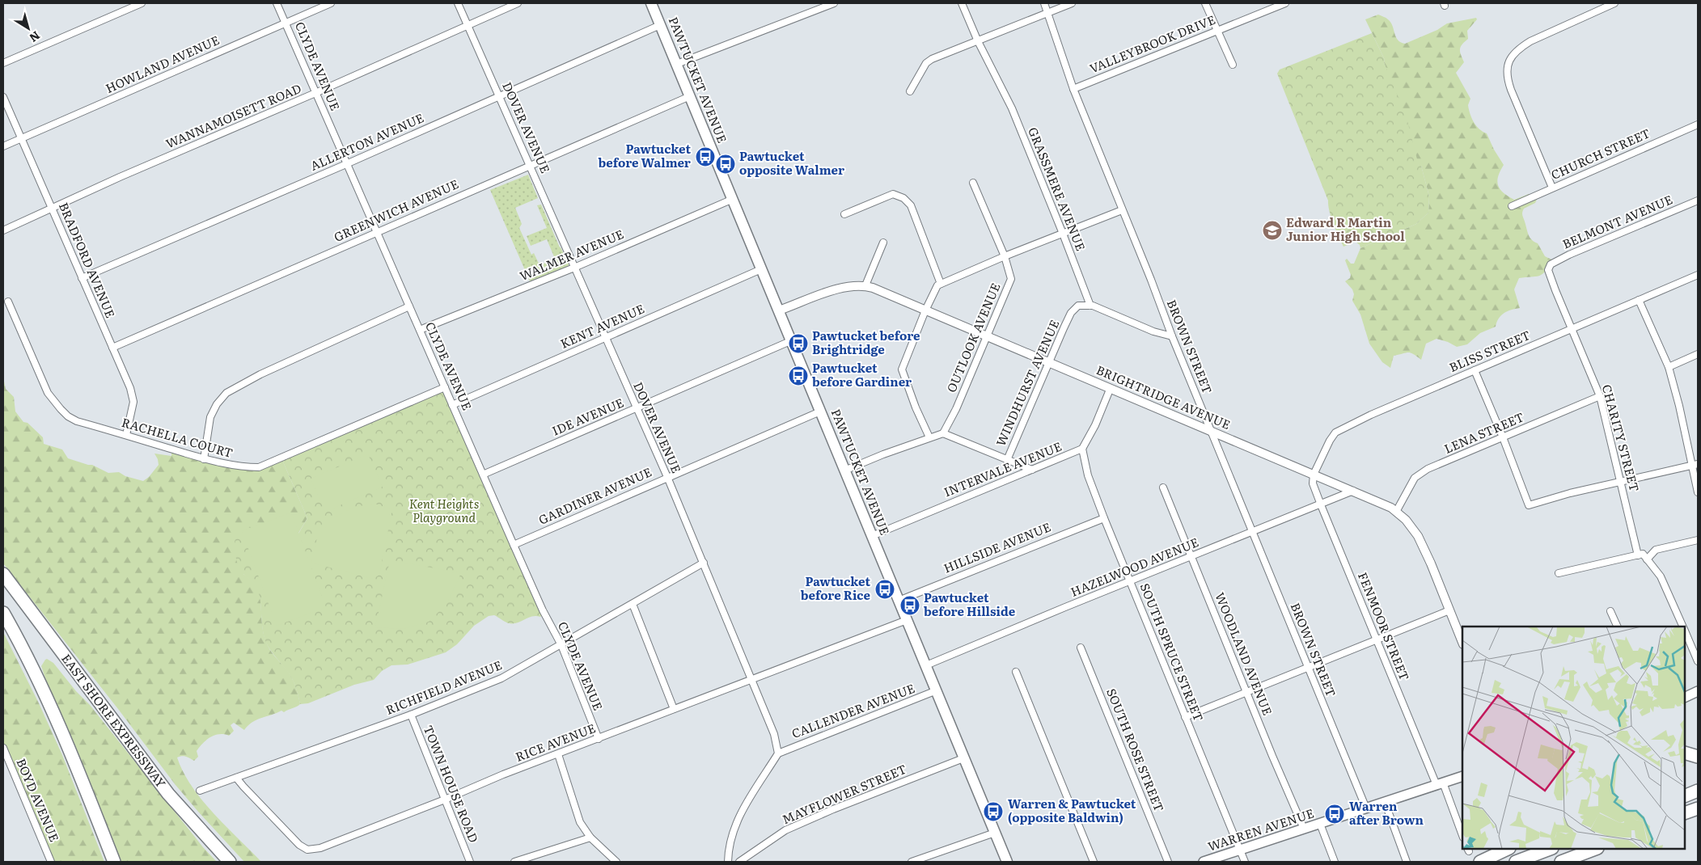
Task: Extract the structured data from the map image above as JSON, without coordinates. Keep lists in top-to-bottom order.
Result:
{
  "streets": {
    "highway": ["EAST SHORE EXPRESSWAY"],
    "main road": ["PAWTUCKET AVENUE", "WARREN AVENUE"],
    "street": [
      "VALLEYBROOK DRIVE",
      "HOWLAND AVENUE",
      "CLYDE AVENUE",
      "WANNAMOISETT ROAD",
      "DOVER AVENUE",
      "ALLERTON AVENUE",
      "CHURCH STREET",
      "GRASSMERE AVENUE",
      "GREENWICH AVENUE",
      "BELMONT AVENUE",
      "WALMER AVENUE",
      "BRADFORD AVENUE",
      "KENT AVENUE",
      "OUTLOOK AVENUE",
      "BROWN STREET",
      "BLISS STREET",
      "WINDHURST AVENUE",
      "BRIGHTRIDGE AVENUE",
      "IDE AVENUE",
      "LENA STREET",
      "RACHELLA COURT",
      "CHARITY STREET",
      "INTERVALE AVENUE",
      "GARDINER AVENUE",
      "HILLSIDE AVENUE",
      "HAZELWOOD AVENUE",
      "FENMOOR STREET",
      "SOUTH SPRUCE STREET",
      "WOODLAND AVENUE",
      "RICHFIELD AVENUE",
      "CALLENDER AVENUE",
      "RICE AVENUE",
      "SOUTH ROSE STREET",
      "TOWN HOUSE ROAD",
      "MAYFLOWER STREET",
      "BOYD AVENUE"
    ]
  },
  "crossings": [
    ["VALLEYBROOK DRIVE", "BROWN STREET"],
    ["HOWLAND AVENUE", "CLYDE AVENUE"],
    ["HOWLAND AVENUE", "BRADFORD AVENUE"],
    ["CLYDE AVENUE", "WANNAMOISETT ROAD"],
    ["CLYDE AVENUE", "ALLERTON AVENUE"],
    ["CLYDE AVENUE", "GREENWICH AVENUE"],
    ["CLYDE AVENUE", "WALMER AVENUE"],
    ["CLYDE AVENUE", "KENT AVENUE"],
    ["CLYDE AVENUE", "IDE AVENUE"],
    ["CLYDE AVENUE", "RACHELLA COURT"],
    ["CLYDE AVENUE", "GARDINER AVENUE"],
    ["CLYDE AVENUE", "RICHFIELD AVENUE"],
    ["CLYDE AVENUE", "RICE AVENUE"],
    ["PAWTUCKET AVENUE", "ALLERTON AVENUE"],
    ["PAWTUCKET AVENUE", "GREENWICH AVENUE"],
    ["PAWTUCKET AVENUE", "WALMER AVENUE"],
    ["PAWTUCKET AVENUE", "KENT AVENUE"],
    ["PAWTUCKET AVENUE", "BRIGHTRIDGE AVENUE"],
    ["PAWTUCKET AVENUE", "IDE AVENUE"],
    ["PAWTUCKET AVENUE", "INTERVALE AVENUE"],
    ["PAWTUCKET AVENUE", "GARDINER AVENUE"],
    ["PAWTUCKET AVENUE", "HILLSIDE AVENUE"],
    ["PAWTUCKET AVENUE", "HAZELWOOD AVENUE"],
    ["PAWTUCKET AVENUE", "CALLENDER AVENUE"],
    ["PAWTUCKET AVENUE", "RICE AVENUE"],
    ["PAWTUCKET AVENUE", "MAYFLOWER STREET"],
    ["WANNAMOISETT ROAD", "DOVER AVENUE"],
    ["WANNAMOISETT ROAD", "BRADFORD AVENUE"],
    ["DOVER AVENUE", "ALLERTON AVENUE"],
    ["DOVER AVENUE", "GREENWICH AVENUE"],
    ["DOVER AVENUE", "WALMER AVENUE"],
    ["DOVER AVENUE", "KENT AVENUE"],
    ["DOVER AVENUE", "IDE AVENUE"],
    ["DOVER AVENUE", "GARDINER AVENUE"],
    ["DOVER AVENUE", "RICHFIELD AVENUE"],
    ["DOVER AVENUE", "CALLENDER AVENUE"],
    ["DOVER AVENUE", "RICE AVENUE"],
    ["ALLERTON AVENUE", "BRADFORD AVENUE"],
    ["GRASSMERE AVENUE", "WINDHURST AVENUE"],
    ["GREENWICH AVENUE", "BRADFORD AVENUE"],
    ["BELMONT AVENUE", "CHARITY STREET"],
    ["BRADFORD AVENUE", "RACHELLA COURT"],
    ["OUTLOOK AVENUE", "BRIGHTRIDGE AVENUE"],
    ["BROWN STREET", "BRIGHTRIDGE AVENUE"],
    ["BROWN STREET", "HAZELWOOD AVENUE"],
    ["BROWN STREET", "WARREN AVENUE"],
    ["BLISS STREET", "BRIGHTRIDGE AVENUE"],
    ["BLISS STREET", "CHARITY STREET"],
    ["BLISS STREET", "FENMOOR STREET"],
    ["WINDHURST AVENUE", "BRIGHTRIDGE AVENUE"],
    ["BRIGHTRIDGE AVENUE", "LENA STREET"],
    ["BRIGHTRIDGE AVENUE", "HAZELWOOD AVENUE"],
    ["BRIGHTRIDGE AVENUE", "FENMOOR STREET"],
    ["LENA STREET", "CHARITY STREET"],
    ["INTERVALE AVENUE", "SOUTH SPRUCE STREET"],
    ["HILLSIDE AVENUE", "SOUTH SPRUCE STREET"],
    ["HAZELWOOD AVENUE", "FENMOOR STREET"],
    ["HAZELWOOD AVENUE", "SOUTH SPRUCE STREET"],
    ["HAZELWOOD AVENUE", "WOODLAND AVENUE"],
    ["FENMOOR STREET", "WARREN AVENUE"],
    ["SOUTH SPRUCE STREET", "WARREN AVENUE"],
    ["WOODLAND AVENUE", "WARREN AVENUE"],
    ["RICHFIELD AVENUE", "RICE AVENUE"],
    ["RICHFIELD AVENUE", "TOWN HOUSE ROAD"],
    ["RICE AVENUE", "TOWN HOUSE ROAD"]
  ],
  "parks": ["Kent Heights Playground"],
  "places": {
    "bus stop": [
      "Pawtucket before Walmer",
      "Pawtucket opposite Walmer",
      "Pawtucket before Brightridge",
      "Pawtucket before Gardiner",
      "Pawtucket before Rice",
      "Pawtucket before Hillside",
      "Warren & Pawtucket (opposite Baldwin)",
      "Warren after Brown"
    ],
    "school or university": ["Edward R Martin Junior High School"]
  },
  "north": "bottom right"
}
